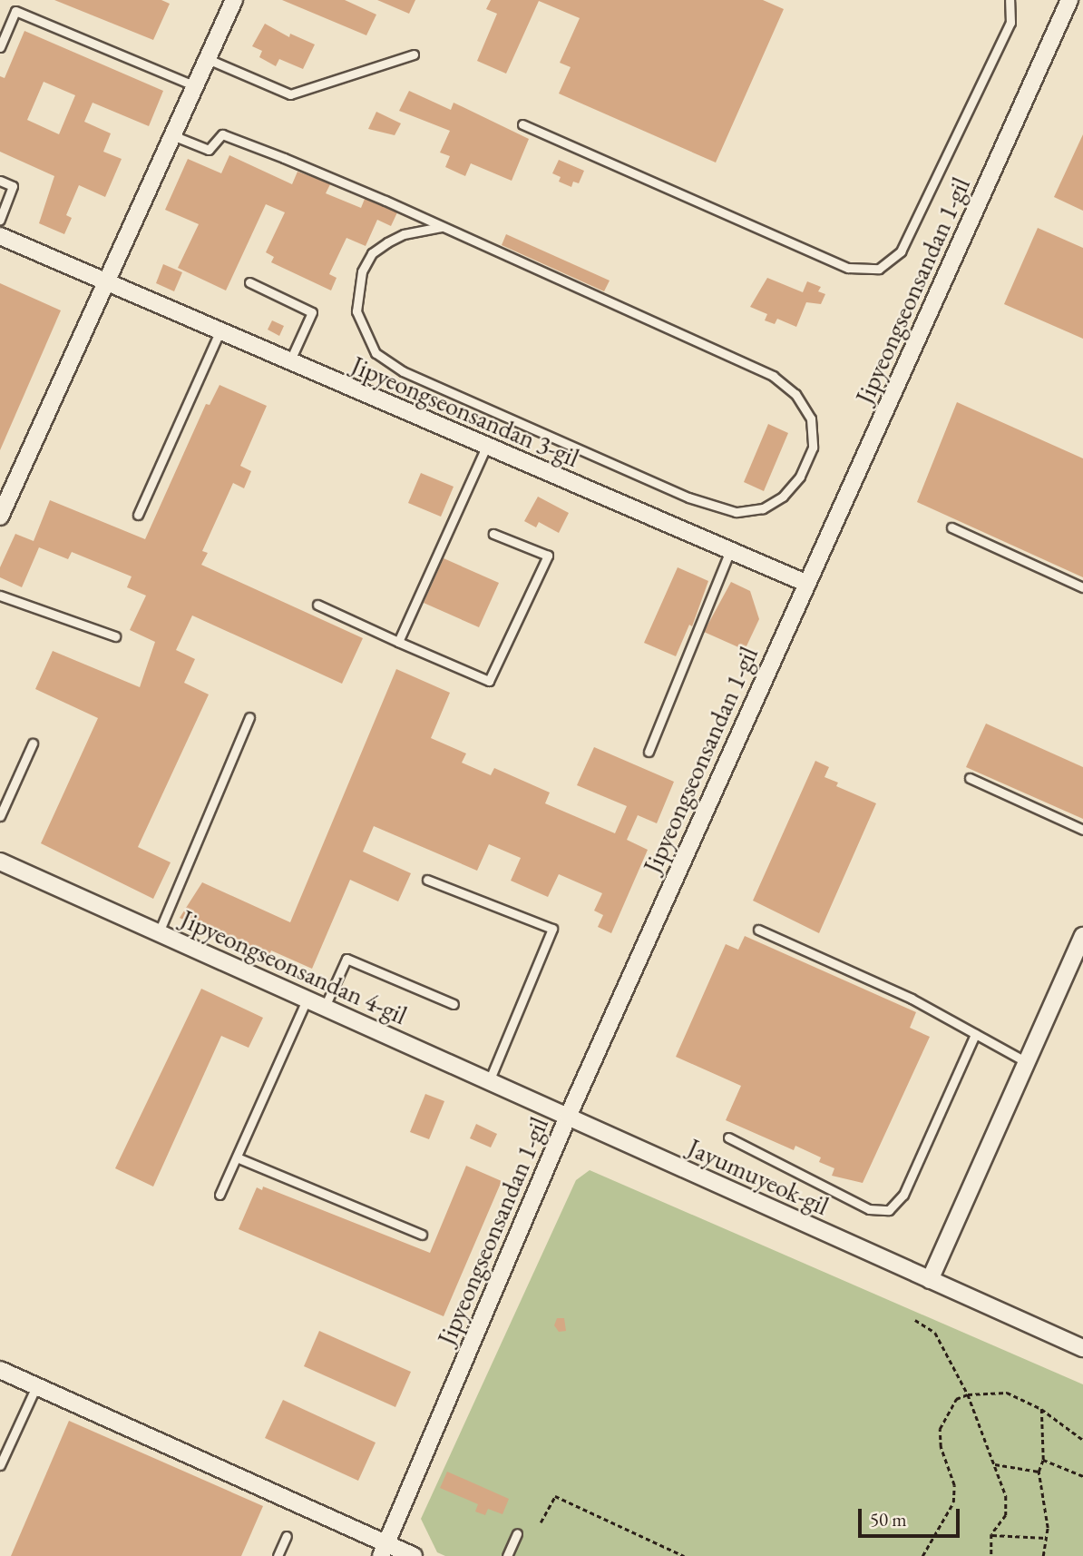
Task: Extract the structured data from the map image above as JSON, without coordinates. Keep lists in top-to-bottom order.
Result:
{
  "streets": {
    "street": [
      "Jipyeongseonsandan 1-gil",
      "Jipyeongseonsandan 3-gil",
      "Jipyeongseonsandan 4-gil",
      "Jayumuyeok-gil"
    ]
  },
  "crossings": [
    ["Jipyeongseonsandan 1-gil", "Jipyeongseonsandan 3-gil"],
    ["Jipyeongseonsandan 1-gil", "Jipyeongseonsandan 4-gil"],
    ["Jipyeongseonsandan 1-gil", "Jayumuyeok-gil"],
    ["Jipyeongseonsandan 4-gil", "Jayumuyeok-gil"]
  ],
  "scale_bar": "50 m"
}
